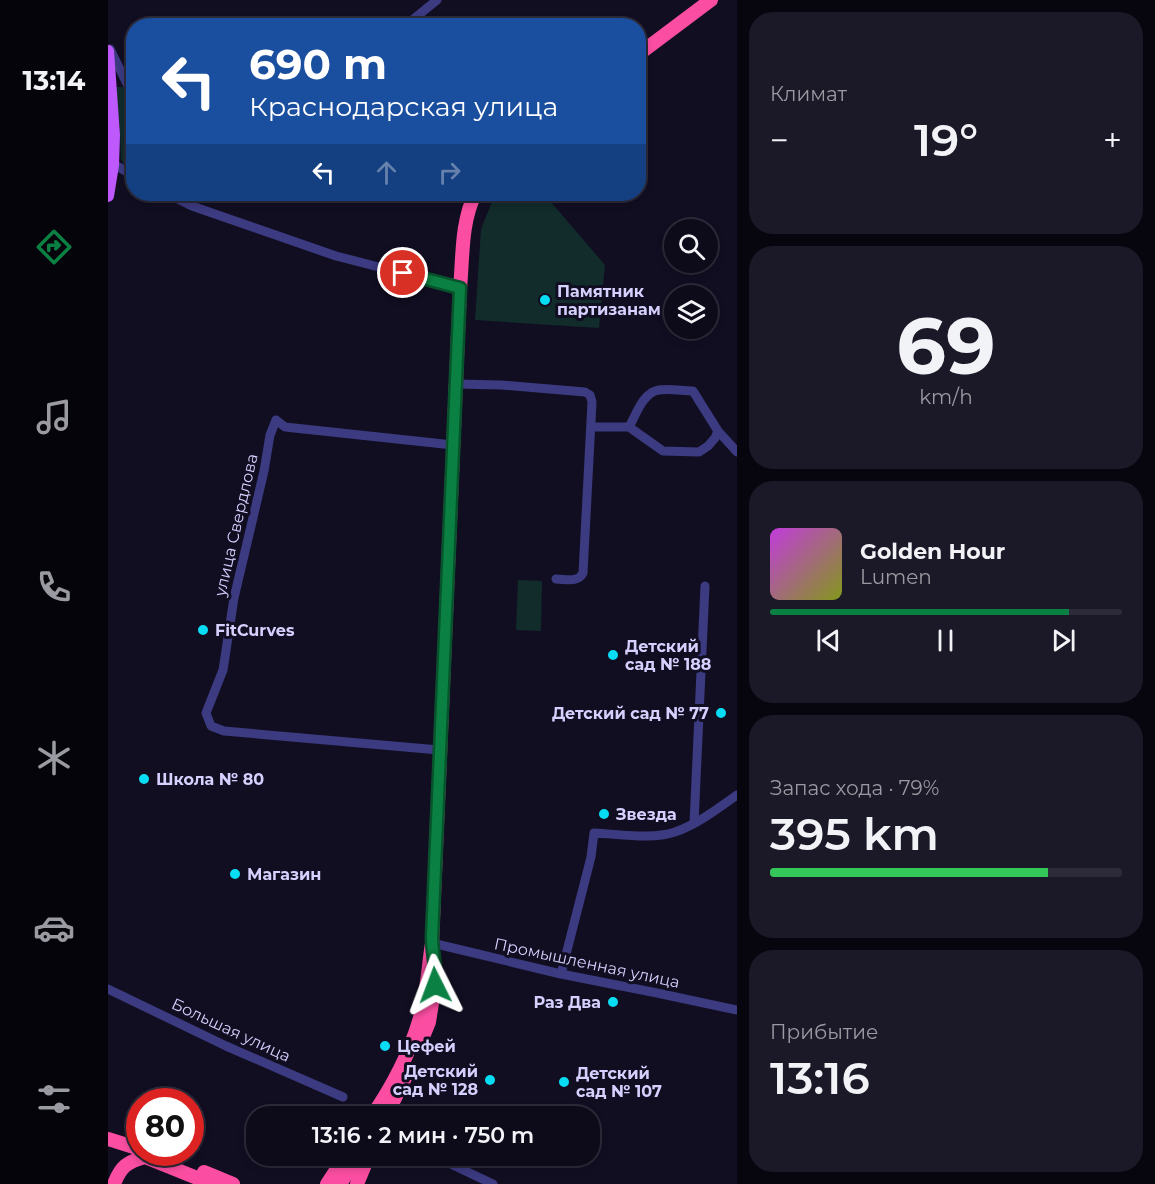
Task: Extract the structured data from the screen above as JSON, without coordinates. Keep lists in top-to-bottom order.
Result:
{
  "streets": {
    "street": ["улица Свердлова", "Промышленная улица", "Большая улица"]
  },
  "places": [
    "Памятник партизанам",
    "FitCurves",
    "Детский сад № 188",
    "Детский сад № 77",
    "Школа № 80",
    "Звезда",
    "Магазин",
    "Раз Два",
    "Цефей",
    "Детский сад № 128",
    "Детский сад № 107"
  ],
  "page": {
    "tabs": "13:14",
    "tile": [
      "Климат",
      ["69", "km/h"],
      ["Запас хода · 79%", "395 km"],
      ["Прибытие", "13:16"]
    ],
    "turn": ["690 m", "Краснодарская улица"],
    "heat": ["−", "19°", "+"],
    "song": ["Golden Hour", "Lumen"],
    "limit": "80",
    "trip": "13:16 · 2 мин · 750 m"
  }
}
